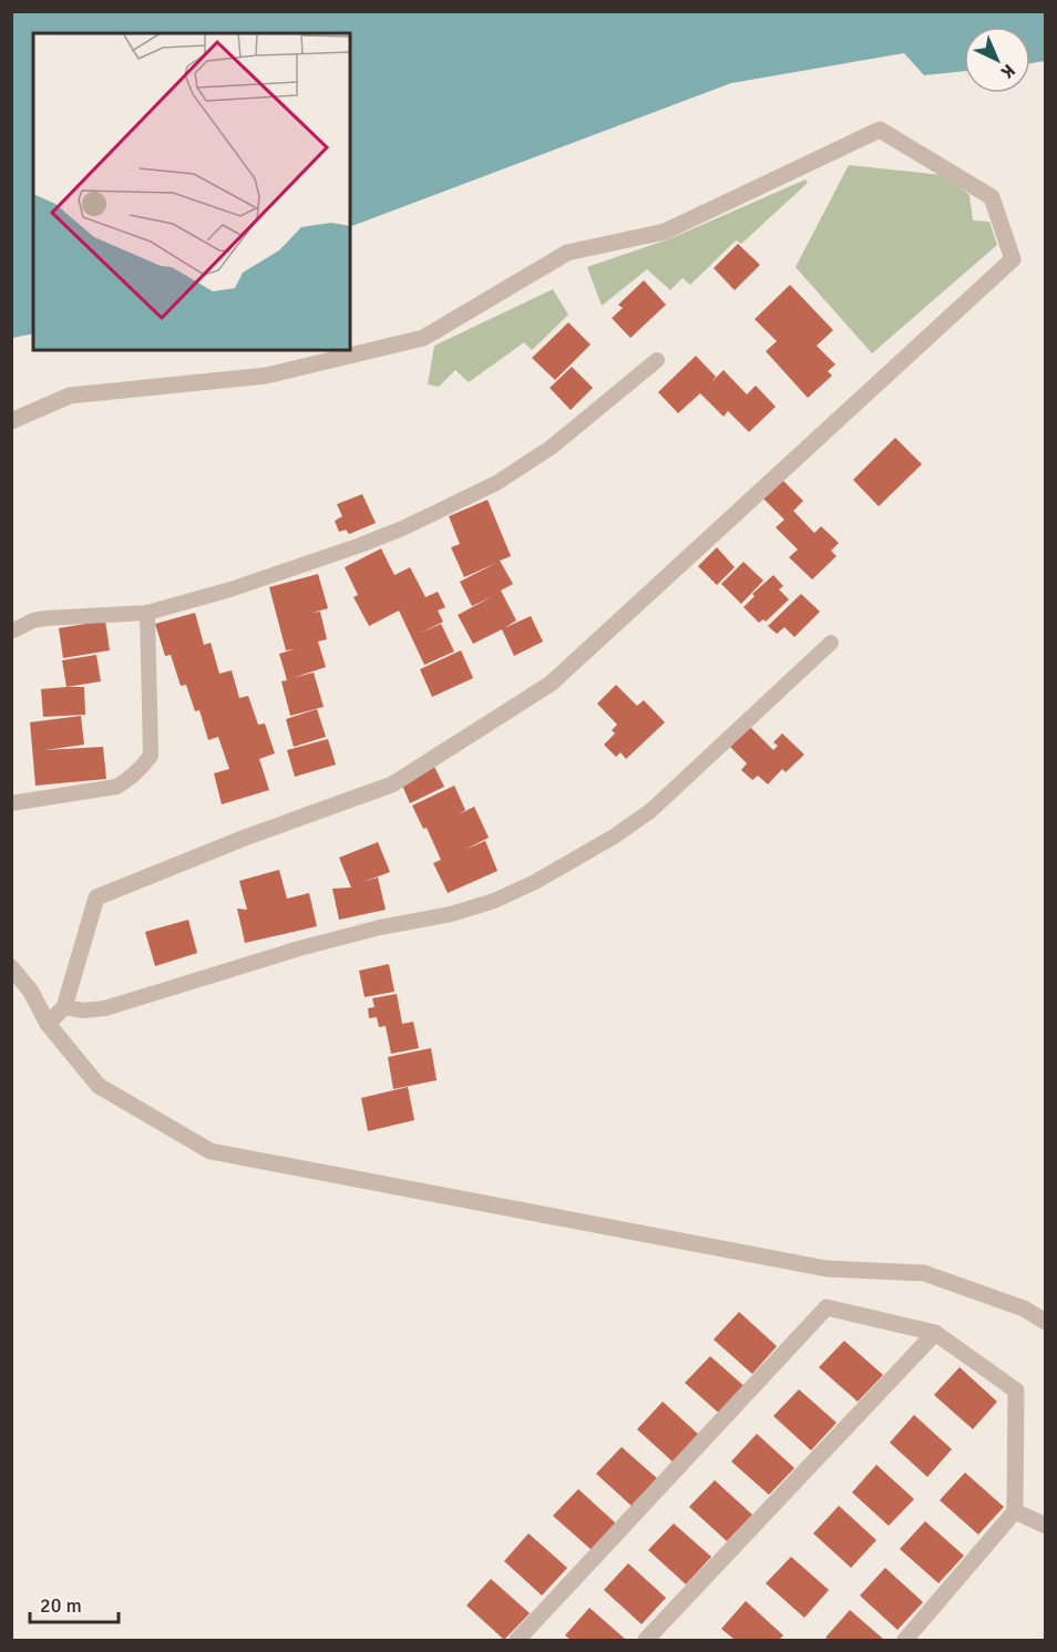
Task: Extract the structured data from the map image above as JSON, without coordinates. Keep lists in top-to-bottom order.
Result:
{
  "scale_bar": "20 m",
  "north": "bottom right"
}
